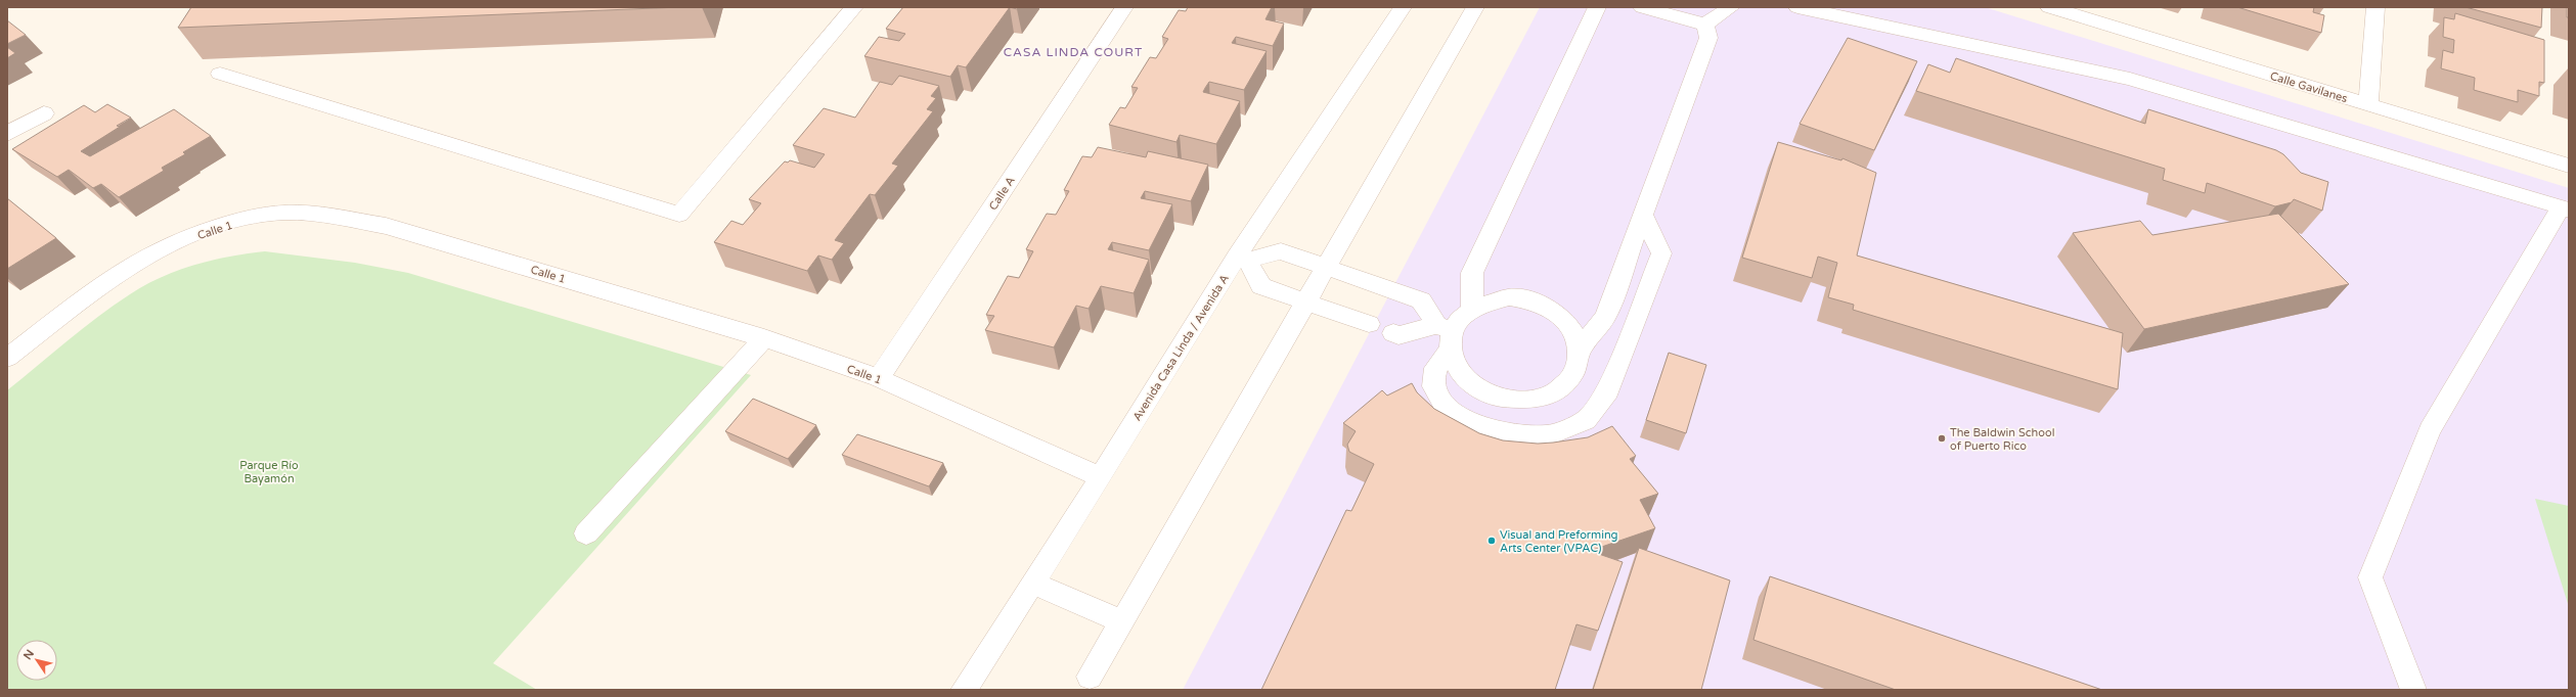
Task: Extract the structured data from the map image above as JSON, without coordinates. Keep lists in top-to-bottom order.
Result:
{
  "streets": {
    "street": [
      "Calle Gavilanes",
      "Calle A",
      "Calle 1",
      "Avenida Casa Linda / Avenida A"
    ]
  },
  "crossings": [
    ["Calle A", "Calle 1"],
    ["Calle 1", "Avenida Casa Linda / Avenida A"]
  ],
  "districts": ["CASA LINDA COURT"],
  "parks": ["Parque Río Bayamón"],
  "places": ["The Baldwin School of Puerto Rico", "Visual and Preforming Arts Center (VPAC)"],
  "north": "top left"
}
